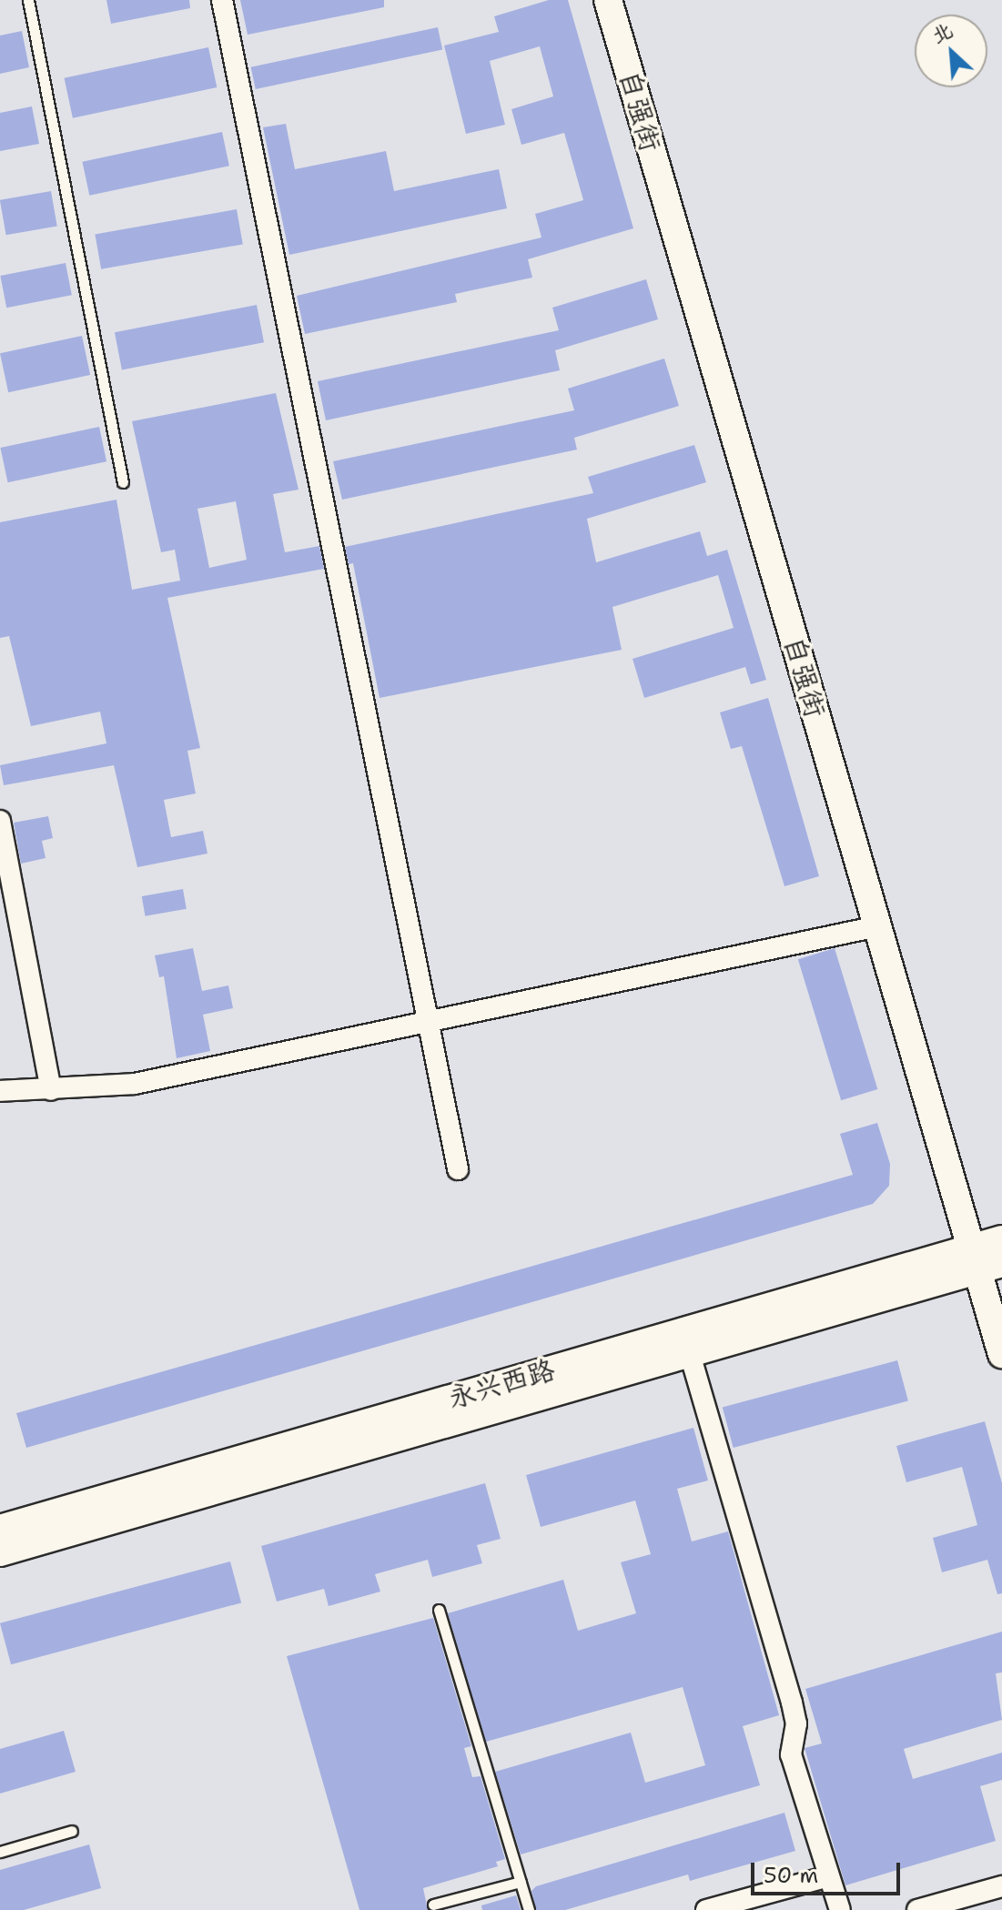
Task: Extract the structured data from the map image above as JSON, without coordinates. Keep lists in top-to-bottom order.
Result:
{
  "streets": {
    "main road": ["自强街", "永兴西路"]
  },
  "crossings": [
    ["自强街", "永兴西路"]
  ],
  "scale_bar": "50 m",
  "north": "top left"
}
